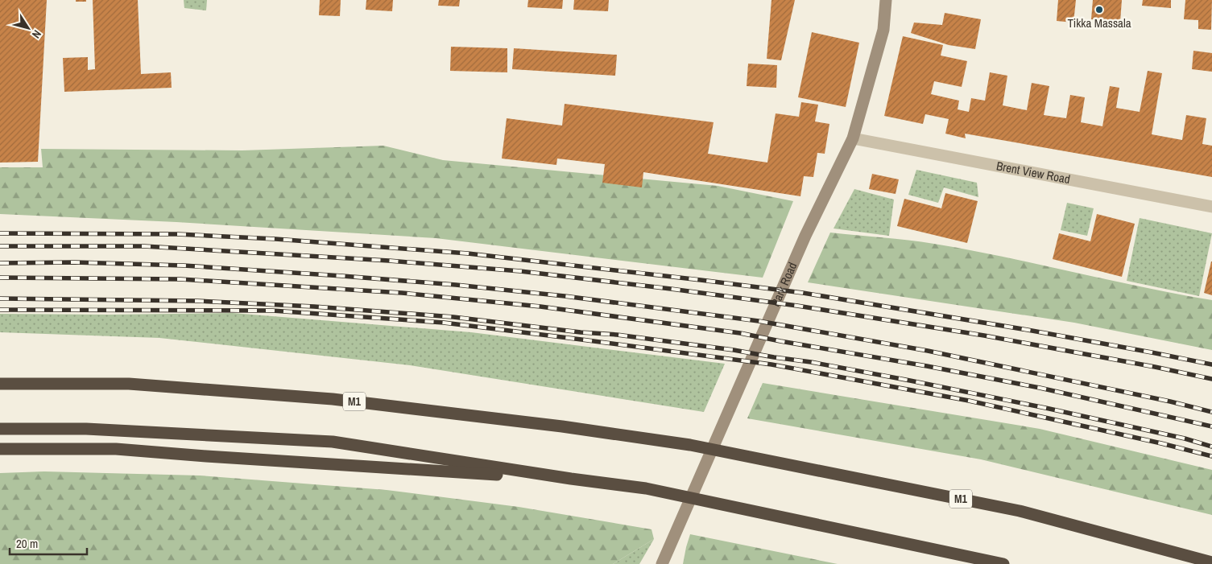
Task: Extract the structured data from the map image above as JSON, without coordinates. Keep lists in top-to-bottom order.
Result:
{
  "streets": {
    "highway": ["M1"],
    "street": ["Brent View Road", "Park Road"]
  },
  "crossings": [
    ["Brent View Road", "Park Road"]
  ],
  "places": ["Tikka Massala"],
  "scale_bar": "20 m",
  "north": "bottom right"
}
